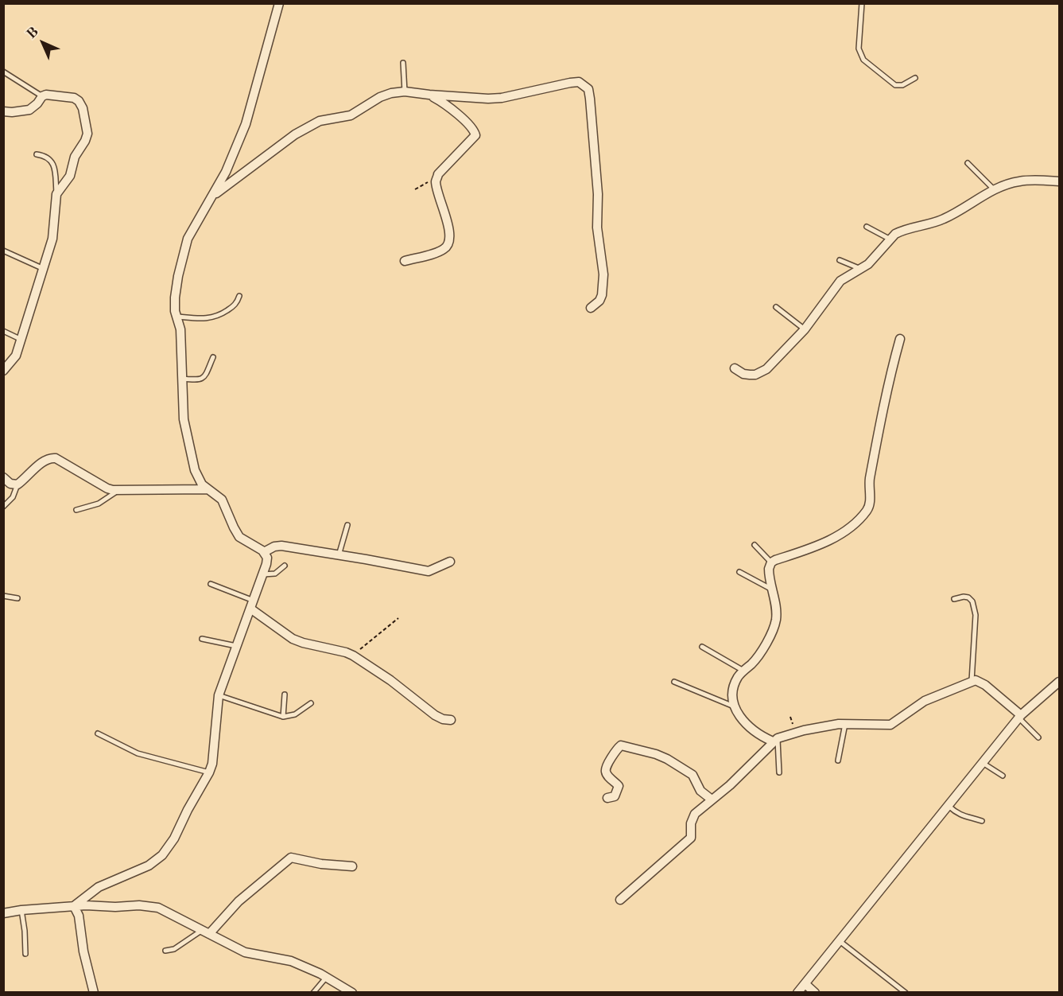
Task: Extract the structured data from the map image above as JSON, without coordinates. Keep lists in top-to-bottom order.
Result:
{
  "north": "top left"
}
